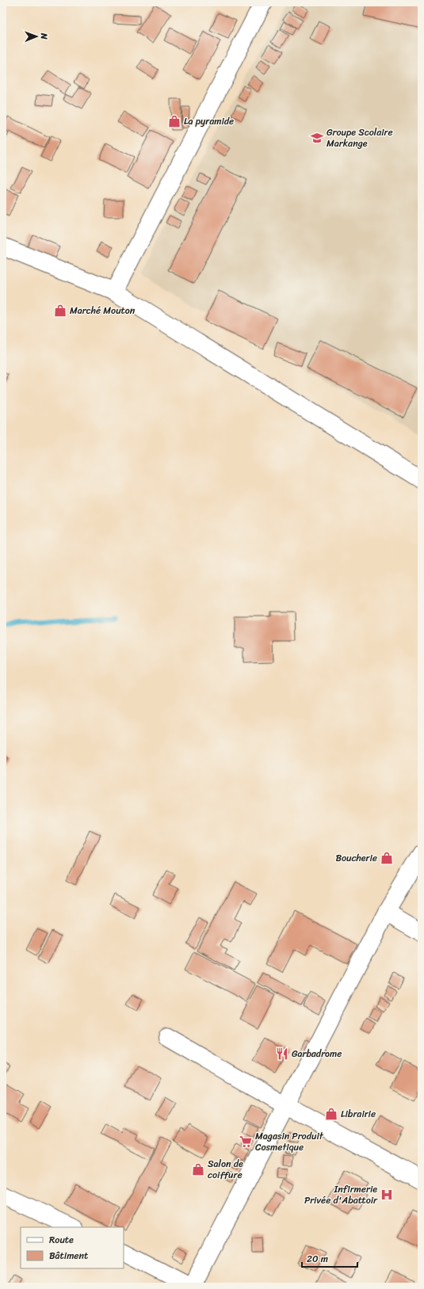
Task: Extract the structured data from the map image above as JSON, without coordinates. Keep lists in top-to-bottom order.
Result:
{
  "places": {
    "shop": [
      "La pyramide",
      "Marché Mouton",
      "Boucherie",
      "Librairie",
      "Salon de coiffure"
    ],
    "school or university": ["Groupe Scolaire Markange"],
    "restaurant": ["Garbadrome"],
    "supermarket": ["Magasin Produit Cosmetique"],
    "hospital": ["Infirmerie Privée d'Abattoir"]
  },
  "legend": ["Route", "Bâtiment"],
  "scale_bar": "20 m",
  "north": "right"
}
